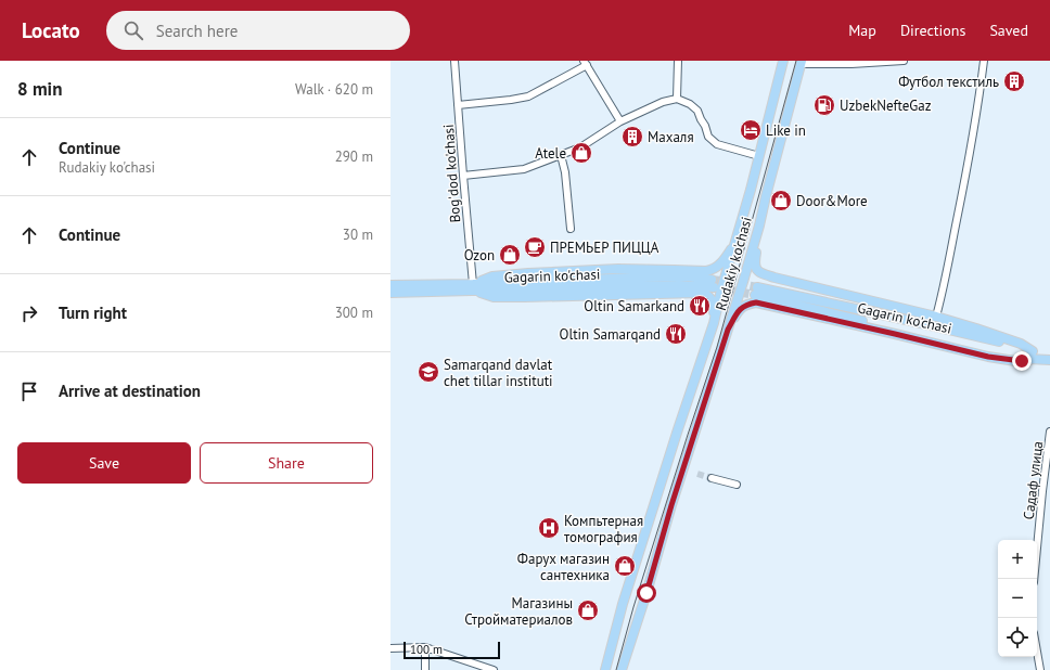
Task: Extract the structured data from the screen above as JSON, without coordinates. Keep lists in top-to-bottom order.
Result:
{
  "streets": {
    "main road": ["Rudakiy ko'chasi", "Gagarin ko'chasi"],
    "street": ["Bog'dod ko'chasi", "Садаф улица"]
  },
  "crossings": [
    ["Bog'dod ko'chasi", "Gagarin ko'chasi"]
  ],
  "places": {
    "building": ["Футбол текстиль", "Махаля"],
    "fuel station": ["UzbekNefteGaz"],
    "hotel": ["Like in"],
    "shop": [
      "Atele",
      "Door&More",
      "Ozon",
      "Фарух магазин сантехника",
      "Магазины Стройматериалов"
    ],
    "cafe": ["ПРЕМЬЕР ПИЦЦА"],
    "restaurant": ["Oltin Samarkand", "Oltin Samarqand"],
    "school or university": ["Samarqand davlat chet tillar instituti"],
    "hospital": ["Компьтерная томография"]
  },
  "scale_bar": "100 m",
  "page": {
    "header": "Locato",
    "search": "Search here",
    "nav": ["Map", "Directions", "Saved"],
    "heading": ["8 min", "Walk · 620 m"],
    "list": [
      ["Continue", "Rudakiy ko'chasi", "290 m"],
      ["Continue", "30 m"],
      ["Turn right", "300 m"],
      "Arrive at destination"
    ],
    "buttons": ["Save", "Share"],
    "map_buttons": ["+", "−"],
    "scale": "100 m"
  }
}
